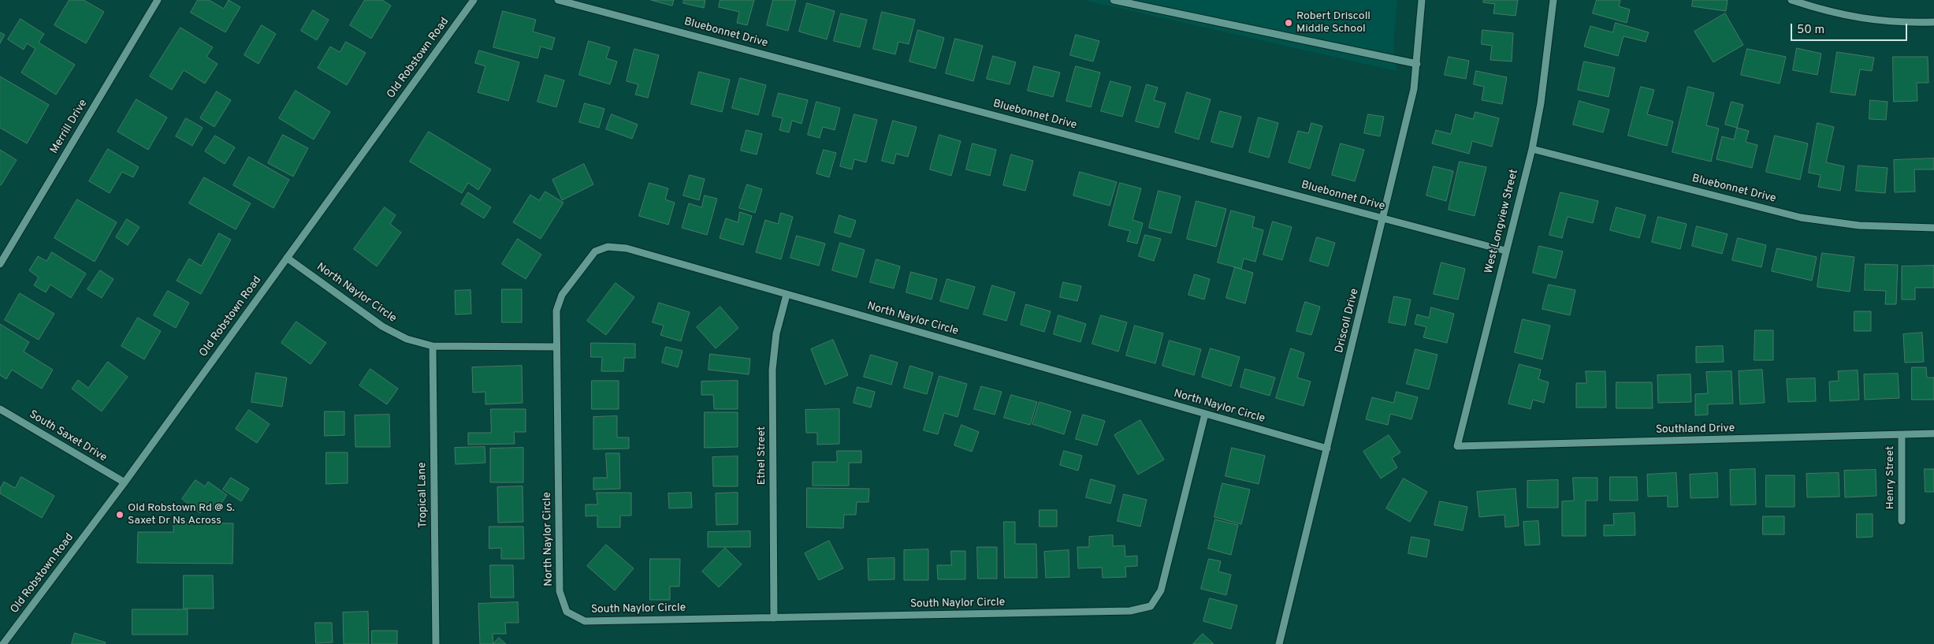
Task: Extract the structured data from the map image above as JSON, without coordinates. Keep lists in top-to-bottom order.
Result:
{
  "streets": {
    "street": [
      "Bluebonnet Drive",
      "Old Robstown Road",
      "Merrill Drive",
      "West Longview Street",
      "North Naylor Circle",
      "Driscoll Drive",
      "Southland Drive",
      "South Saxet Drive",
      "Ethel Street",
      "Henry Street",
      "Tropical Lane",
      "South Naylor Circle"
    ]
  },
  "crossings": [
    ["Bluebonnet Drive", "West Longview Street"],
    ["Bluebonnet Drive", "Driscoll Drive"],
    ["Old Robstown Road", "North Naylor Circle"],
    ["Old Robstown Road", "South Saxet Drive"],
    ["West Longview Street", "Southland Drive"],
    ["North Naylor Circle", "Driscoll Drive"],
    ["North Naylor Circle", "Ethel Street"],
    ["North Naylor Circle", "Tropical Lane"],
    ["North Naylor Circle", "South Naylor Circle"],
    ["Southland Drive", "Henry Street"],
    ["Ethel Street", "South Naylor Circle"]
  ],
  "places": ["Robert Driscoll Middle School", "Old Robstown Rd @ S. Saxet Dr Ns Across"],
  "scale_bar": "50 m"
}
